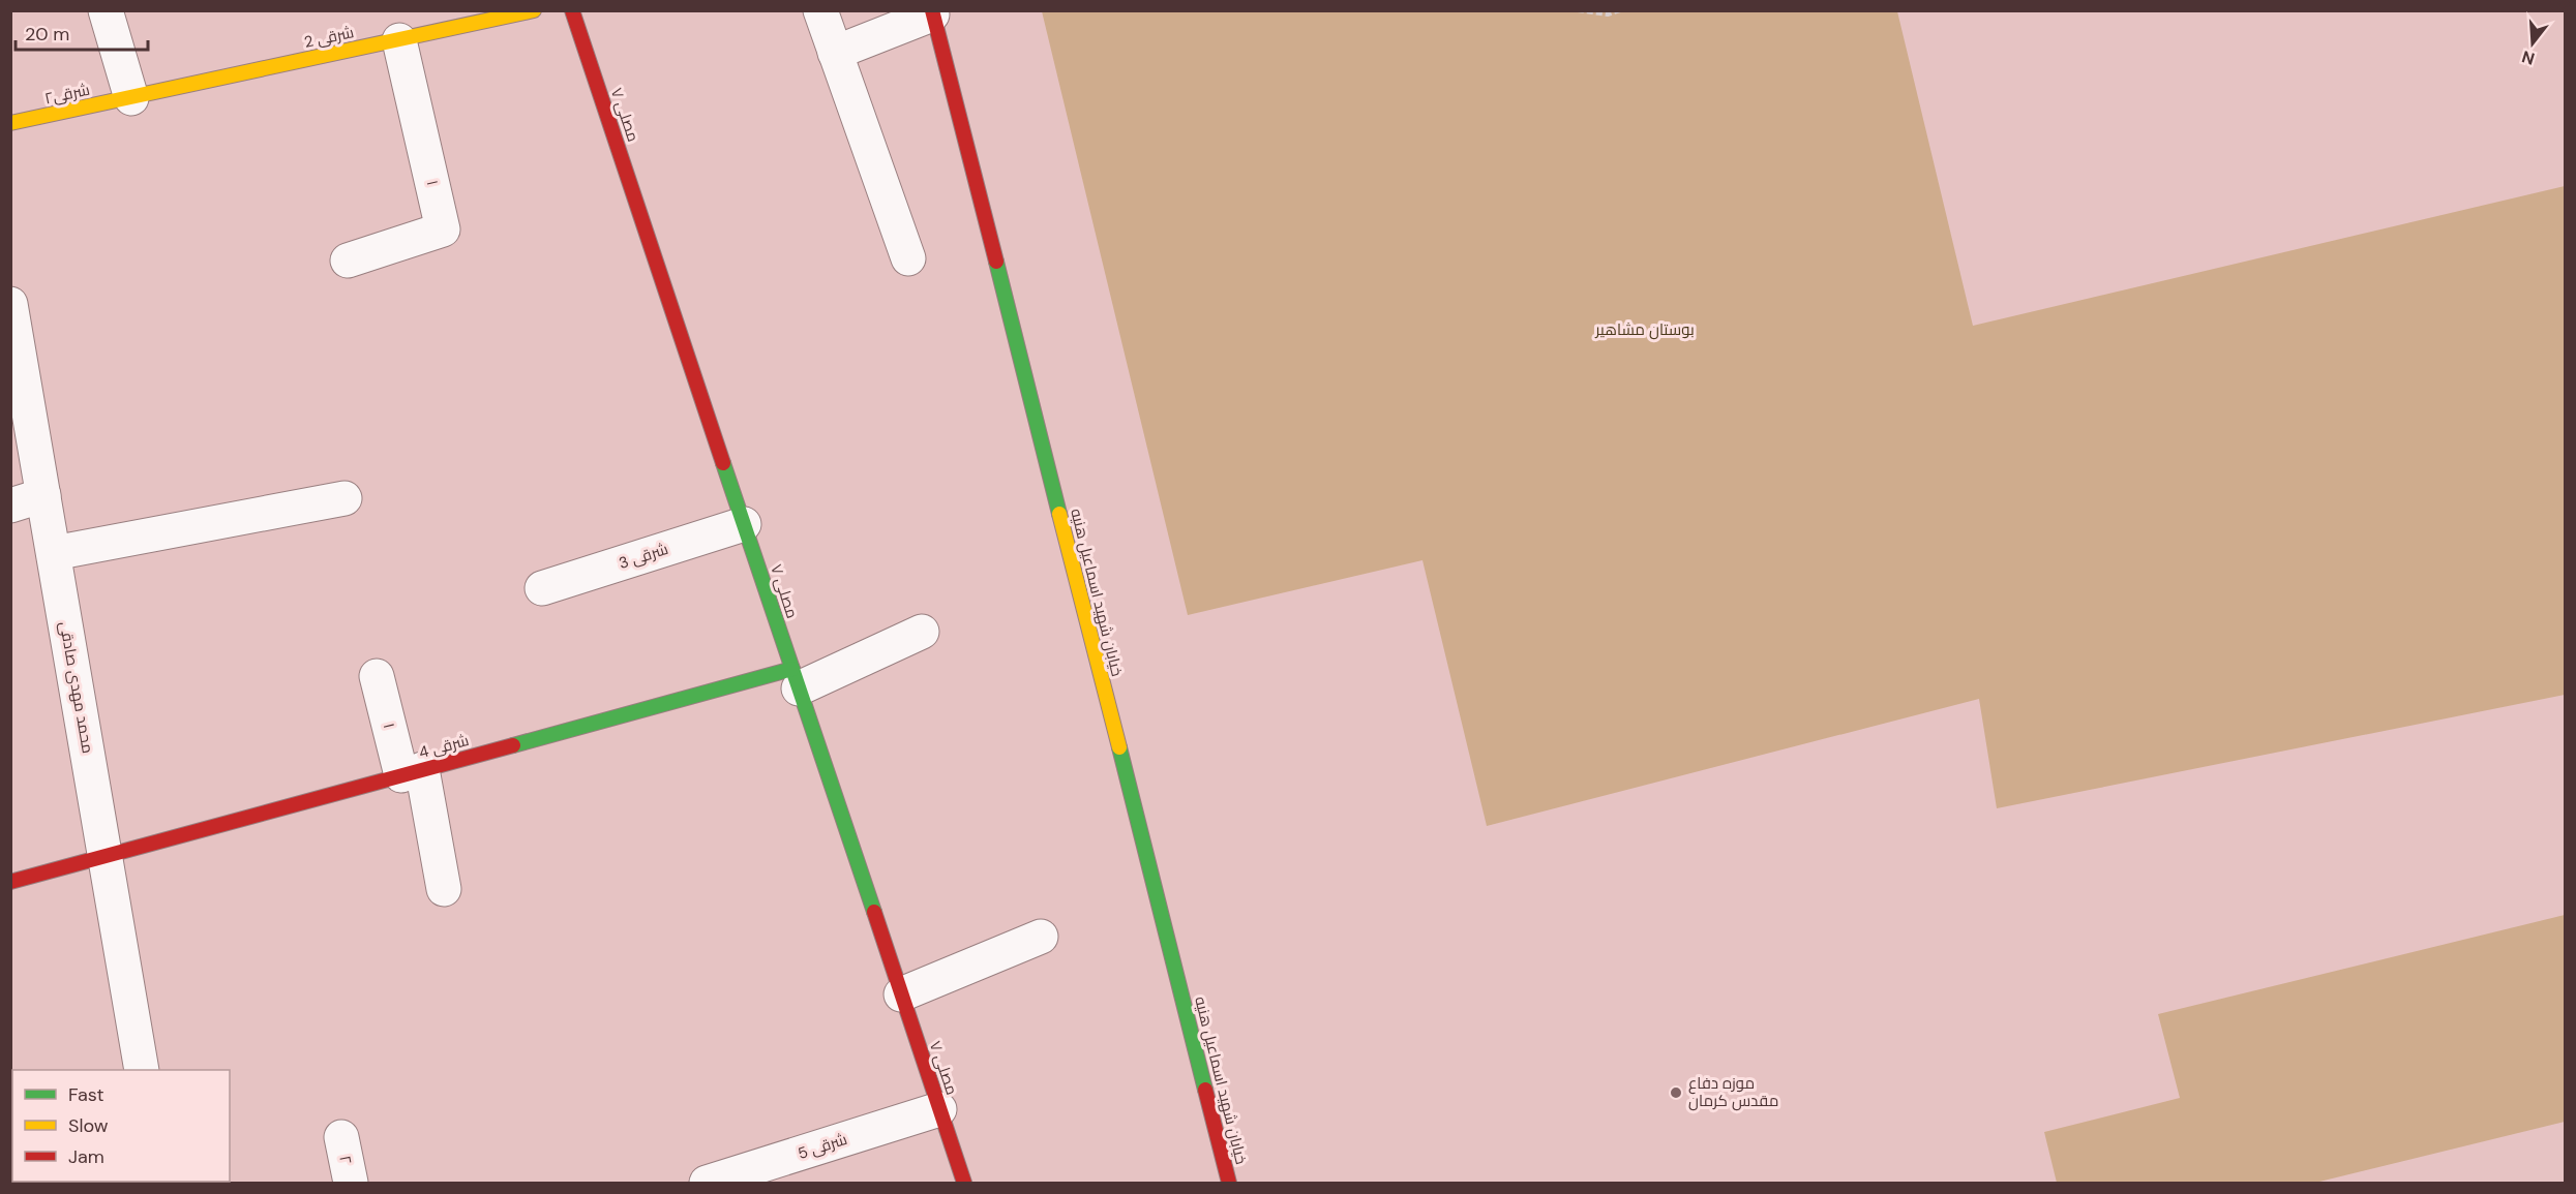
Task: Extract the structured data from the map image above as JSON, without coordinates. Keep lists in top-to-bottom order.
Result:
{
  "streets": {
    "street": [
      "شرقی 2",
      "شرقی۲",
      "مصلی ۷",
      "۱",
      "شرقی 3",
      "خیابان شهید اسماعیل هنیه",
      "محمد مهدی صادقی",
      "شرقی 4",
      "شرقی 5",
      "۲"
    ]
  },
  "crossings": [
    ["شرقی 2", "شرقی۲"],
    ["شرقی 2", "۱"],
    ["مصلی ۷", "شرقی 3"],
    ["مصلی ۷", "شرقی 4"],
    ["مصلی ۷", "شرقی 5"],
    ["۱", "شرقی 4"],
    ["محمد مهدی صادقی", "شرقی 4"]
  ],
  "parks": ["بوستان مشاهیر"],
  "places": ["موزه دفاع مقدس کرمان"],
  "legend": ["Fast", "Slow", "Jam"],
  "scale_bar": "20 m",
  "north": "bottom"
}
